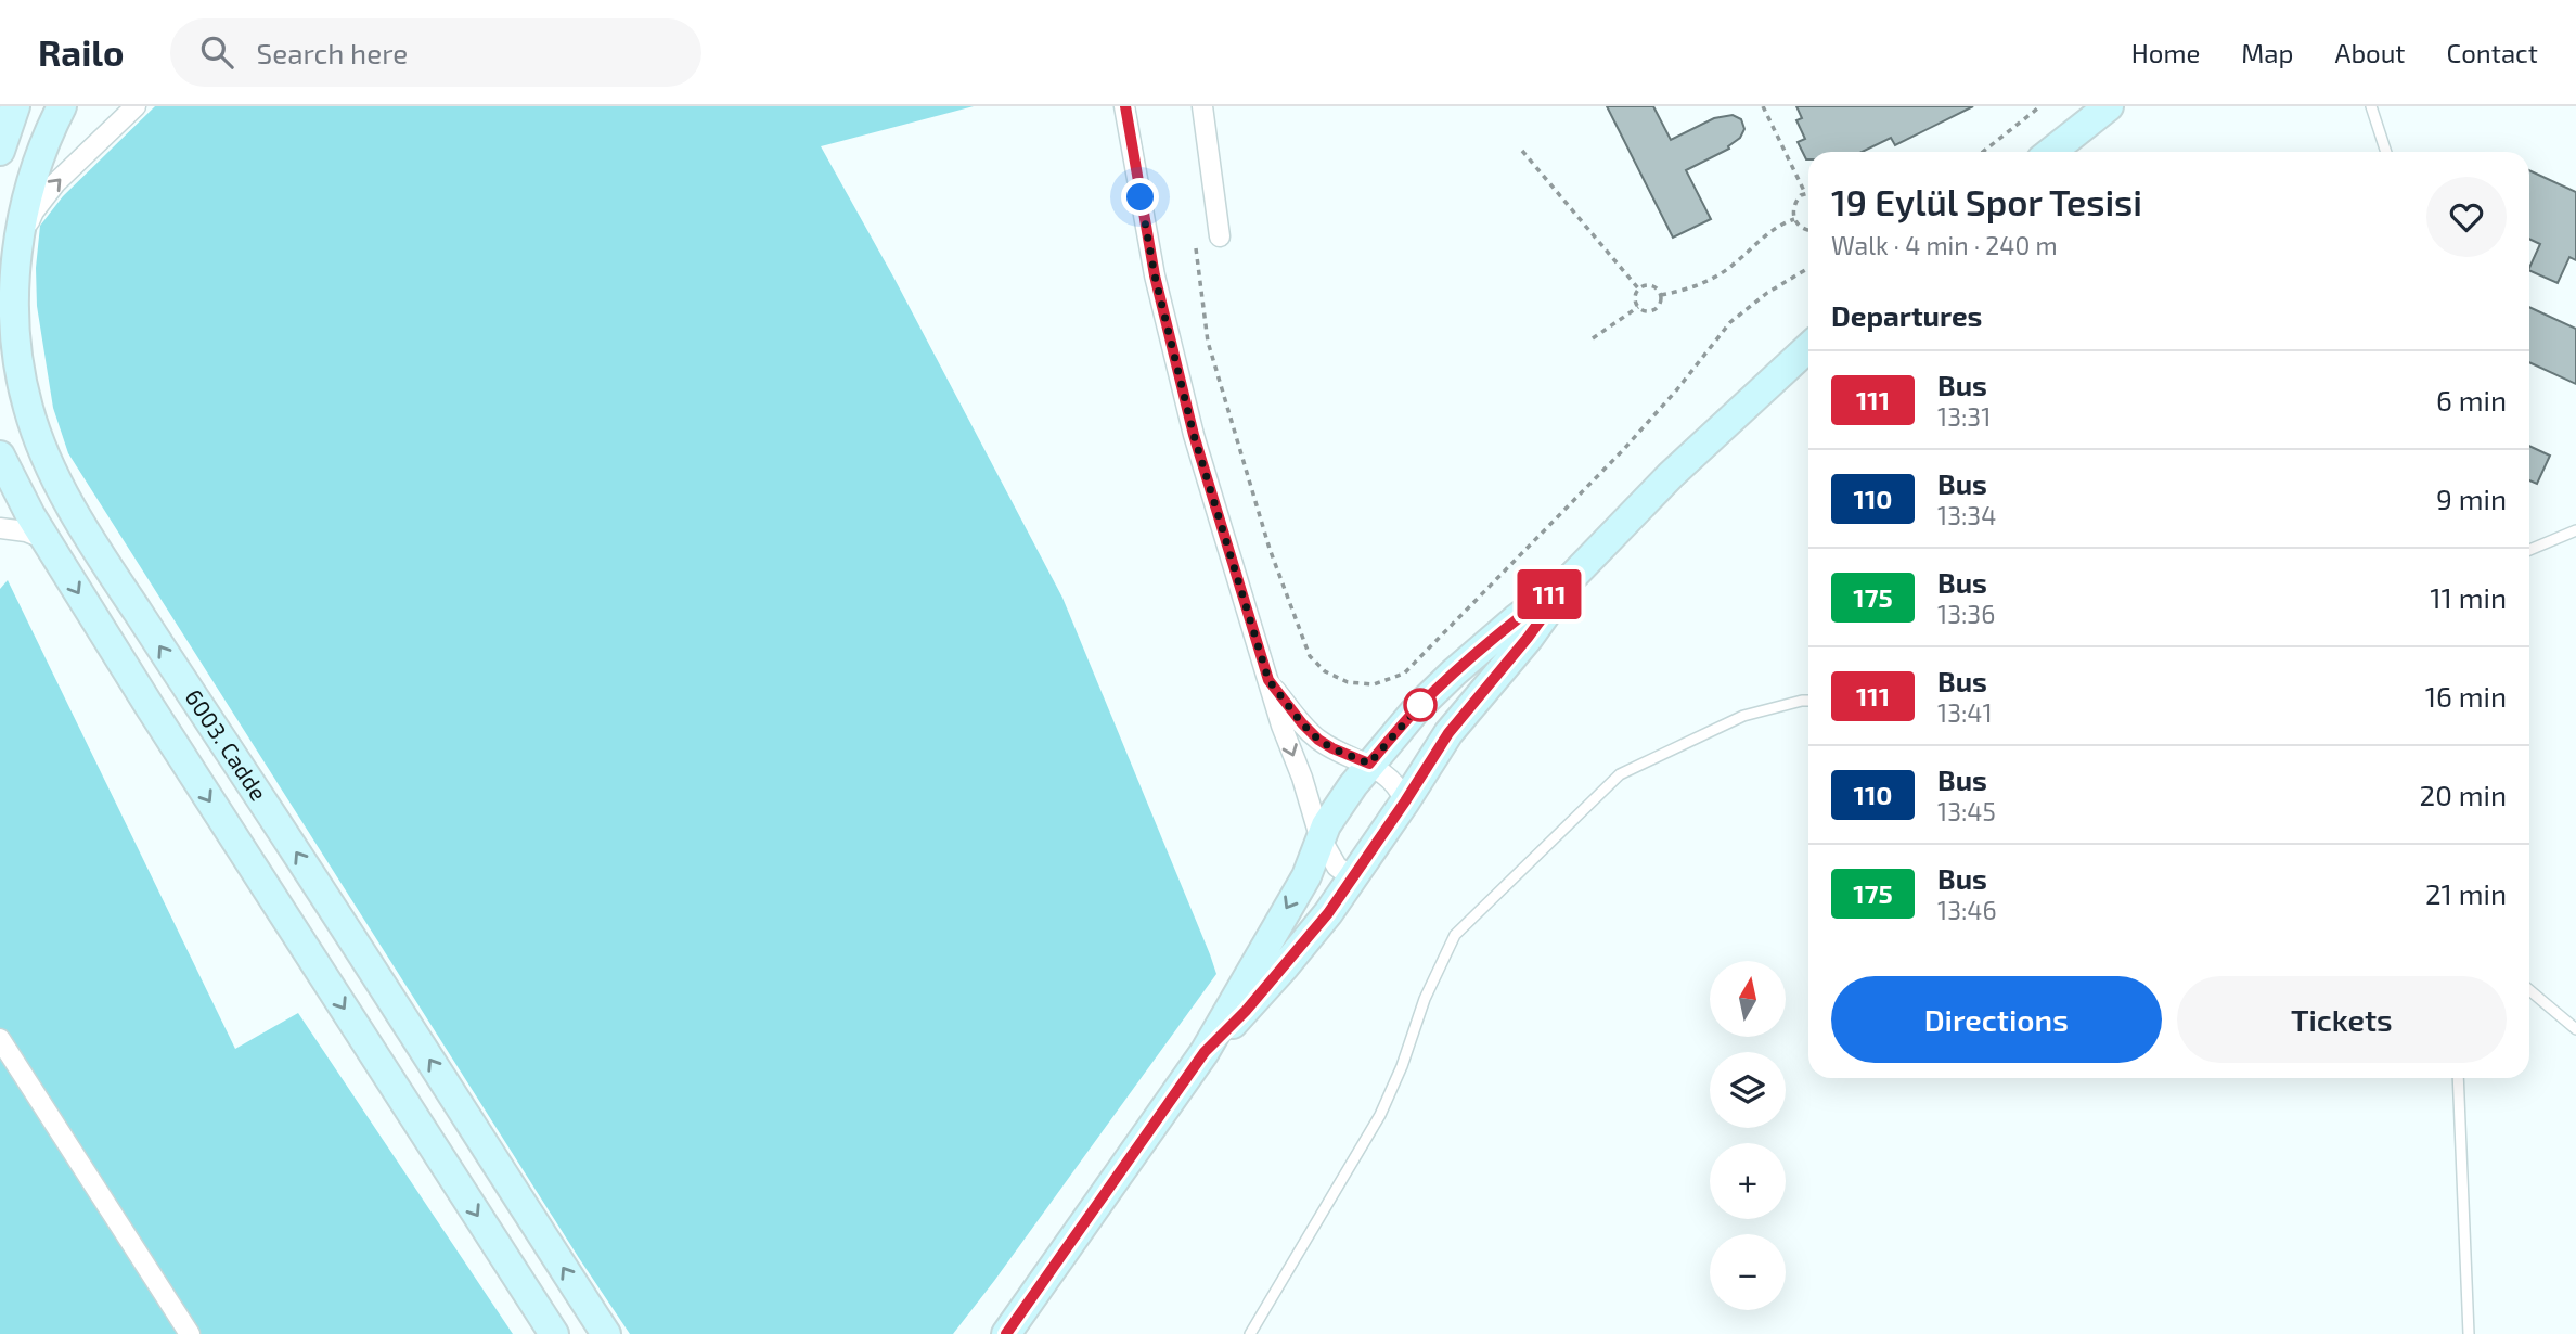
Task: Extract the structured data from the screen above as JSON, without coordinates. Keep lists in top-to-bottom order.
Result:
{
  "streets": {
    "main road": ["6003. Cadde"]
  },
  "lines": ["bus line 111"],
  "north": "top",
  "page": {
    "header": "Railo",
    "search": "Search here",
    "nav": [
      "Home",
      "Map",
      "About",
      "Contact"
    ],
    "on_map": "111",
    "heading": [
      ["19 Eylül Spor Tesisi", "Walk · 4 min · 240 m"],
      "Departures"
    ],
    "list": [
      {
        "mark": "111",
        "name": "Bus",
        "note": "13:31",
        "value": "6 min"
      },
      {
        "mark": "110",
        "name": "Bus",
        "note": "13:34",
        "value": "9 min"
      },
      {
        "mark": "175",
        "name": "Bus",
        "note": "13:36",
        "value": "11 min"
      },
      {
        "mark": "111",
        "name": "Bus",
        "note": "13:41",
        "value": "16 min"
      },
      {
        "mark": "110",
        "name": "Bus",
        "note": "13:45",
        "value": "20 min"
      },
      {
        "mark": "175",
        "name": "Bus",
        "note": "13:46",
        "value": "21 min"
      }
    ],
    "map_buttons": ["+", "−"],
    "buttons": ["Directions", "Tickets"]
  }
}
